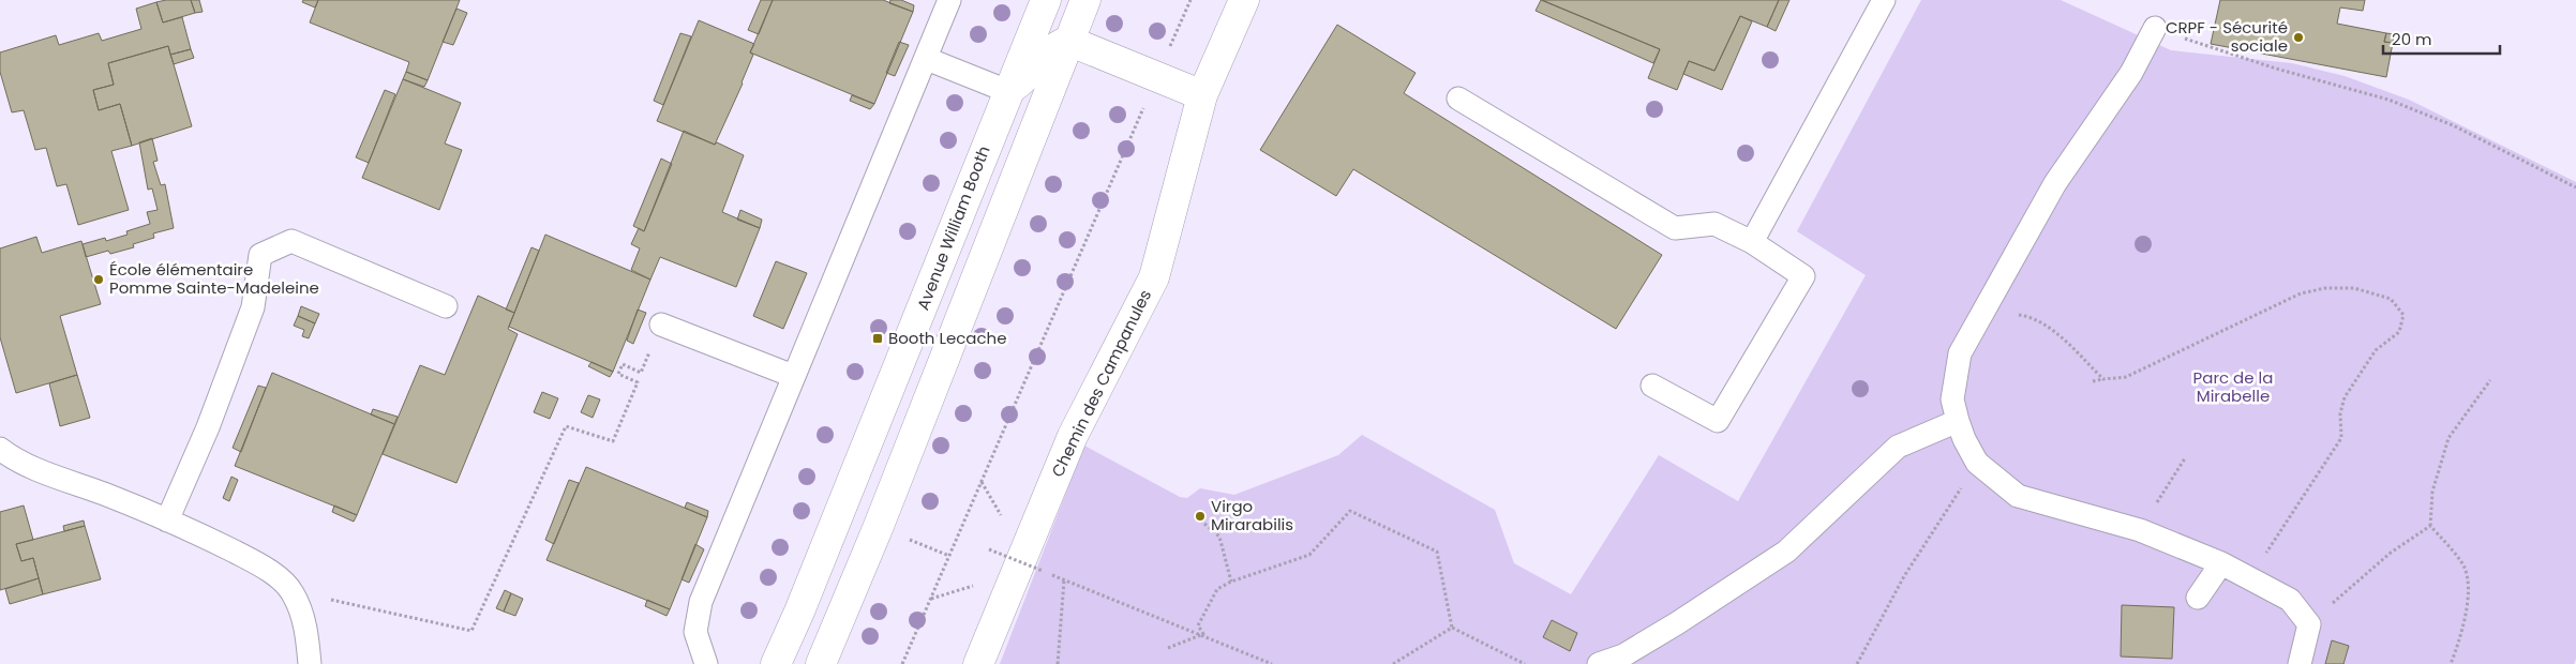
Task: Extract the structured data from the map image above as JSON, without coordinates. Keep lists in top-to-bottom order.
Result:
{
  "streets": {
    "street": ["Avenue William Booth", "Chemin des Campanules"]
  },
  "parks": ["Parc de la Mirabelle"],
  "places": {
    "other": ["CRPF - Sécurité sociale", "École élémentaire Pomme Sainte-Madeleine", "Virgo Mirarabilis"],
    "transit": ["Booth Lecache"]
  },
  "scale_bar": "20 m"
}
